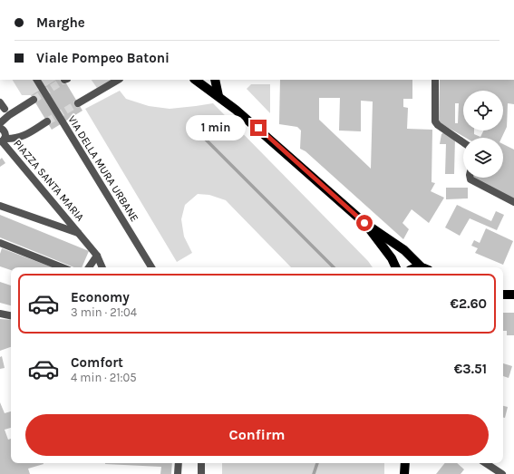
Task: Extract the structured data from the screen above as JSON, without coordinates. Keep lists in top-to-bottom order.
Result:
{
  "streets": {
    "street": ["VIA DELLA MURA URBANE", "PIAZZA SANTA MARIA"]
  },
  "page": {
    "banner": ["Marghe", "Viale Pompeo Batoni"],
    "bubble": "1 min",
    "list": [
      {
        "name": "Economy",
        "note": "3 min · 21:04",
        "value": "€2.60"
      },
      {
        "name": "Comfort",
        "note": "4 min · 21:05",
        "value": "€3.51"
      }
    ],
    "buttons": "Confirm"
  }
}
